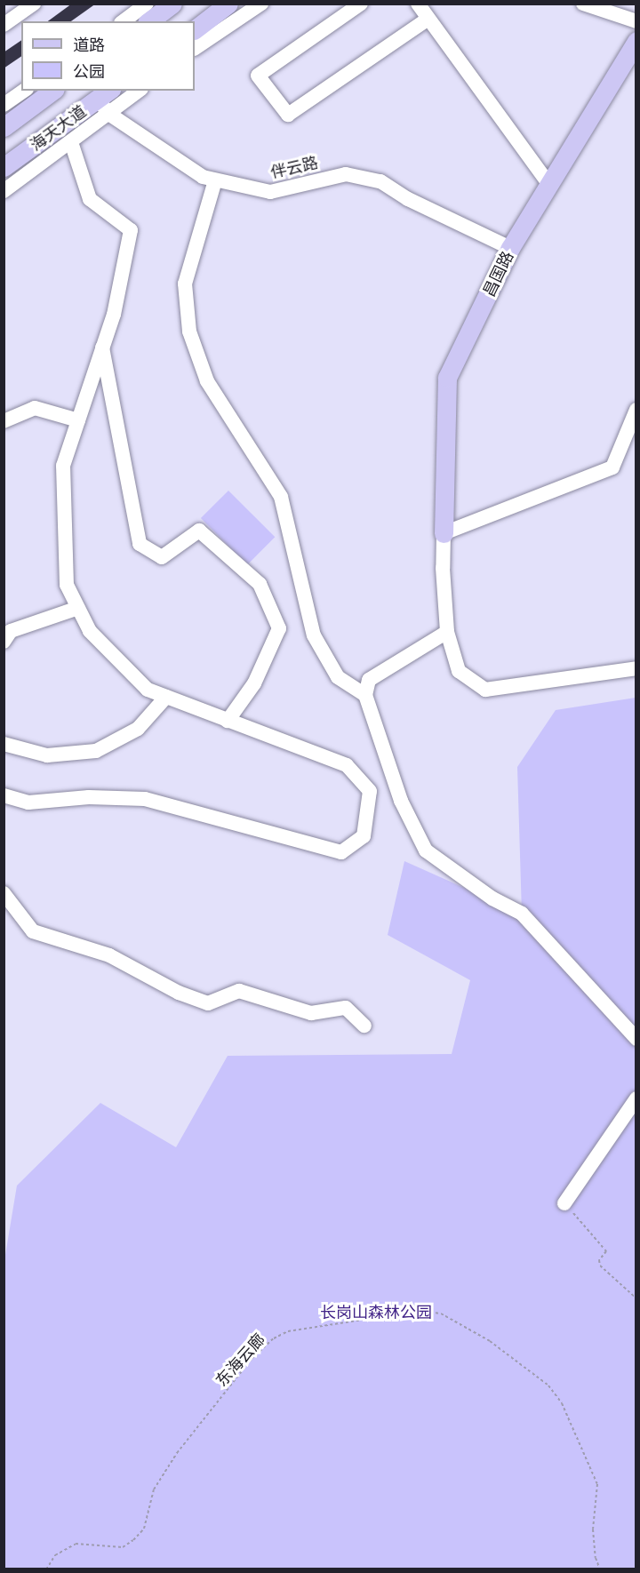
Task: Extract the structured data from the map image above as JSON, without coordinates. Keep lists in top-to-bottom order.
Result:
{
  "streets": {
    "main road": ["海天大道", "昌国路"],
    "street": ["伴云路"],
    "path": ["东海云廊"]
  },
  "crossings": [
    ["海天大道", "伴云路"],
    ["伴云路", "昌国路"]
  ],
  "parks": ["长岗山森林公园"],
  "legend": ["道路", "公园"]
}
